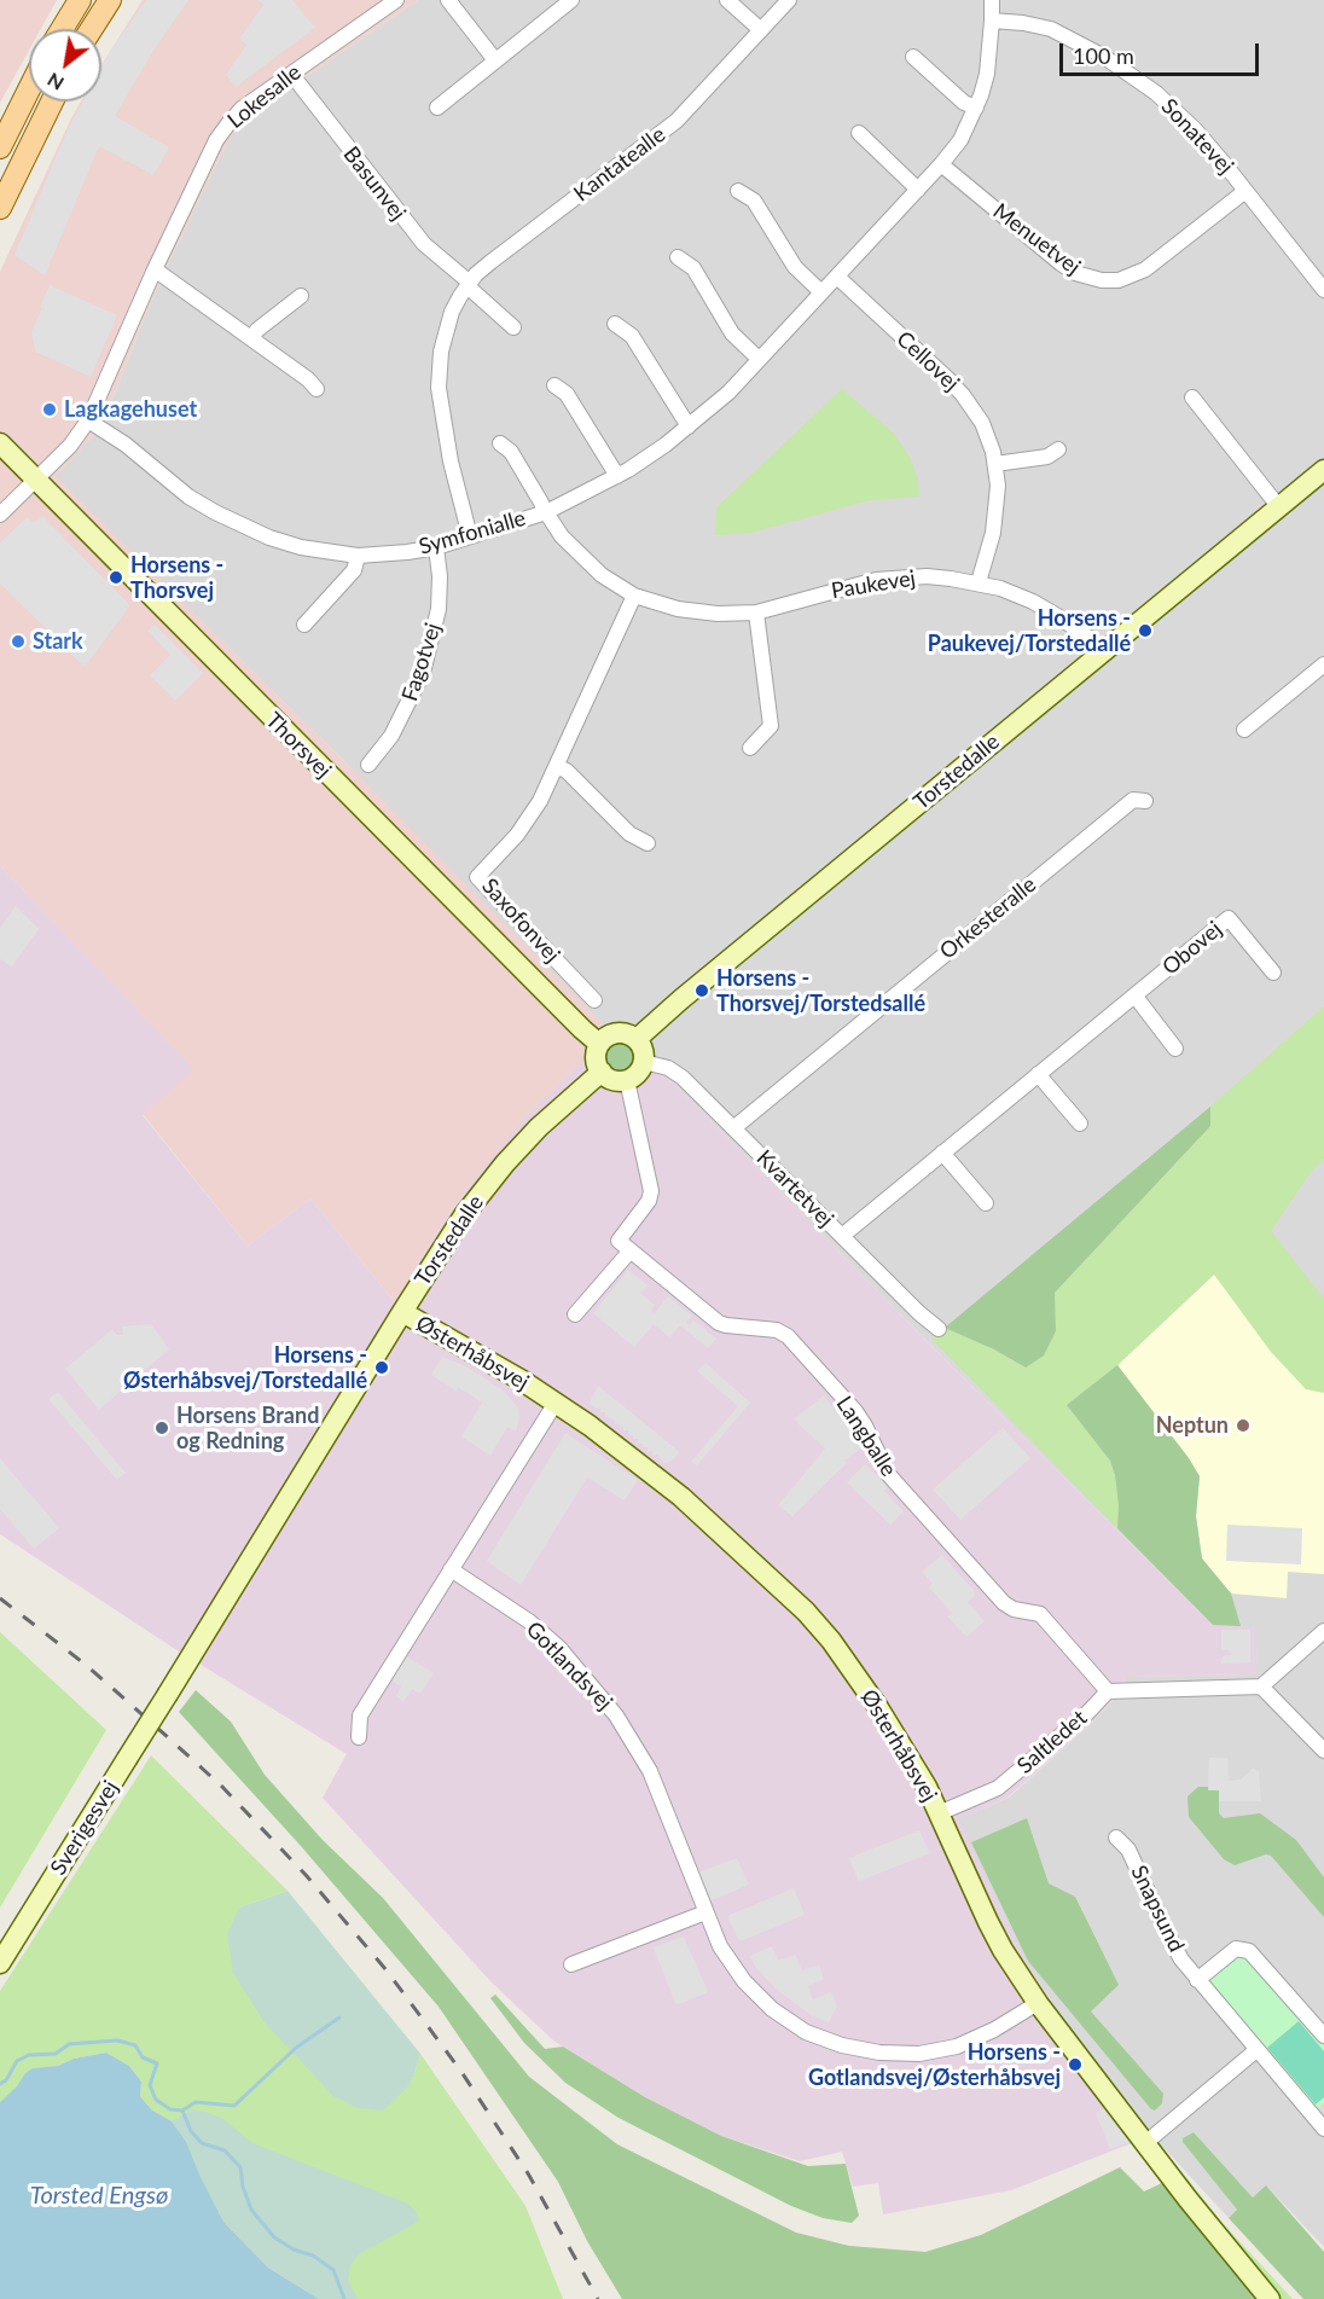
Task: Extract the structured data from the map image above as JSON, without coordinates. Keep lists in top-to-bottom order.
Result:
{
  "streets": {
    "street": [
      "Lokesalle",
      "Sonatevej",
      "Kantatealle",
      "Basunvej",
      "Menuetvej",
      "Cellovej",
      "Symfonialle",
      "Paukevej",
      "Fagotvej",
      "Thorsvej",
      "Torstedalle",
      "Orkesteralle",
      "Saxofonvej",
      "Obovej",
      "Kvartetvej",
      "Østerhåbsvej",
      "Langballe",
      "Gotlandsvej",
      "Saltledet",
      "Sverigesvej",
      "Snapsund"
    ]
  },
  "crossings": [
    ["Lokesalle", "Basunvej"],
    ["Lokesalle", "Symfonialle"],
    ["Lokesalle", "Thorsvej"],
    ["Sonatevej", "Menuetvej"],
    ["Sonatevej", "Symfonialle"],
    ["Kantatealle", "Basunvej"],
    ["Kantatealle", "Symfonialle"],
    ["Menuetvej", "Symfonialle"],
    ["Cellovej", "Symfonialle"],
    ["Cellovej", "Paukevej"],
    ["Symfonialle", "Paukevej"],
    ["Symfonialle", "Fagotvej"],
    ["Paukevej", "Torstedalle"],
    ["Paukevej", "Saxofonvej"],
    ["Thorsvej", "Torstedalle"],
    ["Thorsvej", "Kvartetvej"],
    ["Torstedalle", "Kvartetvej"],
    ["Torstedalle", "Østerhåbsvej"],
    ["Torstedalle", "Sverigesvej"],
    ["Orkesteralle", "Kvartetvej"],
    ["Obovej", "Kvartetvej"],
    ["Østerhåbsvej", "Gotlandsvej"],
    ["Østerhåbsvej", "Saltledet"],
    ["Langballe", "Saltledet"]
  ],
  "water": ["Torsted Engsø"],
  "places": [
    "Lagkagehuset",
    "Horsens - Thorsvej",
    "Horsens - Paukevej/Torstedallé",
    "Stark",
    "Horsens - Thorsvej/Torstedsallé",
    "Horsens - Østerhåbsvej/Torstedallé",
    "Neptun",
    "Horsens Brand og Redning",
    "Horsens - Gotlandsvej/Østerhåbsvej"
  ],
  "scale_bar": "100 m",
  "north": "bottom left"
}
